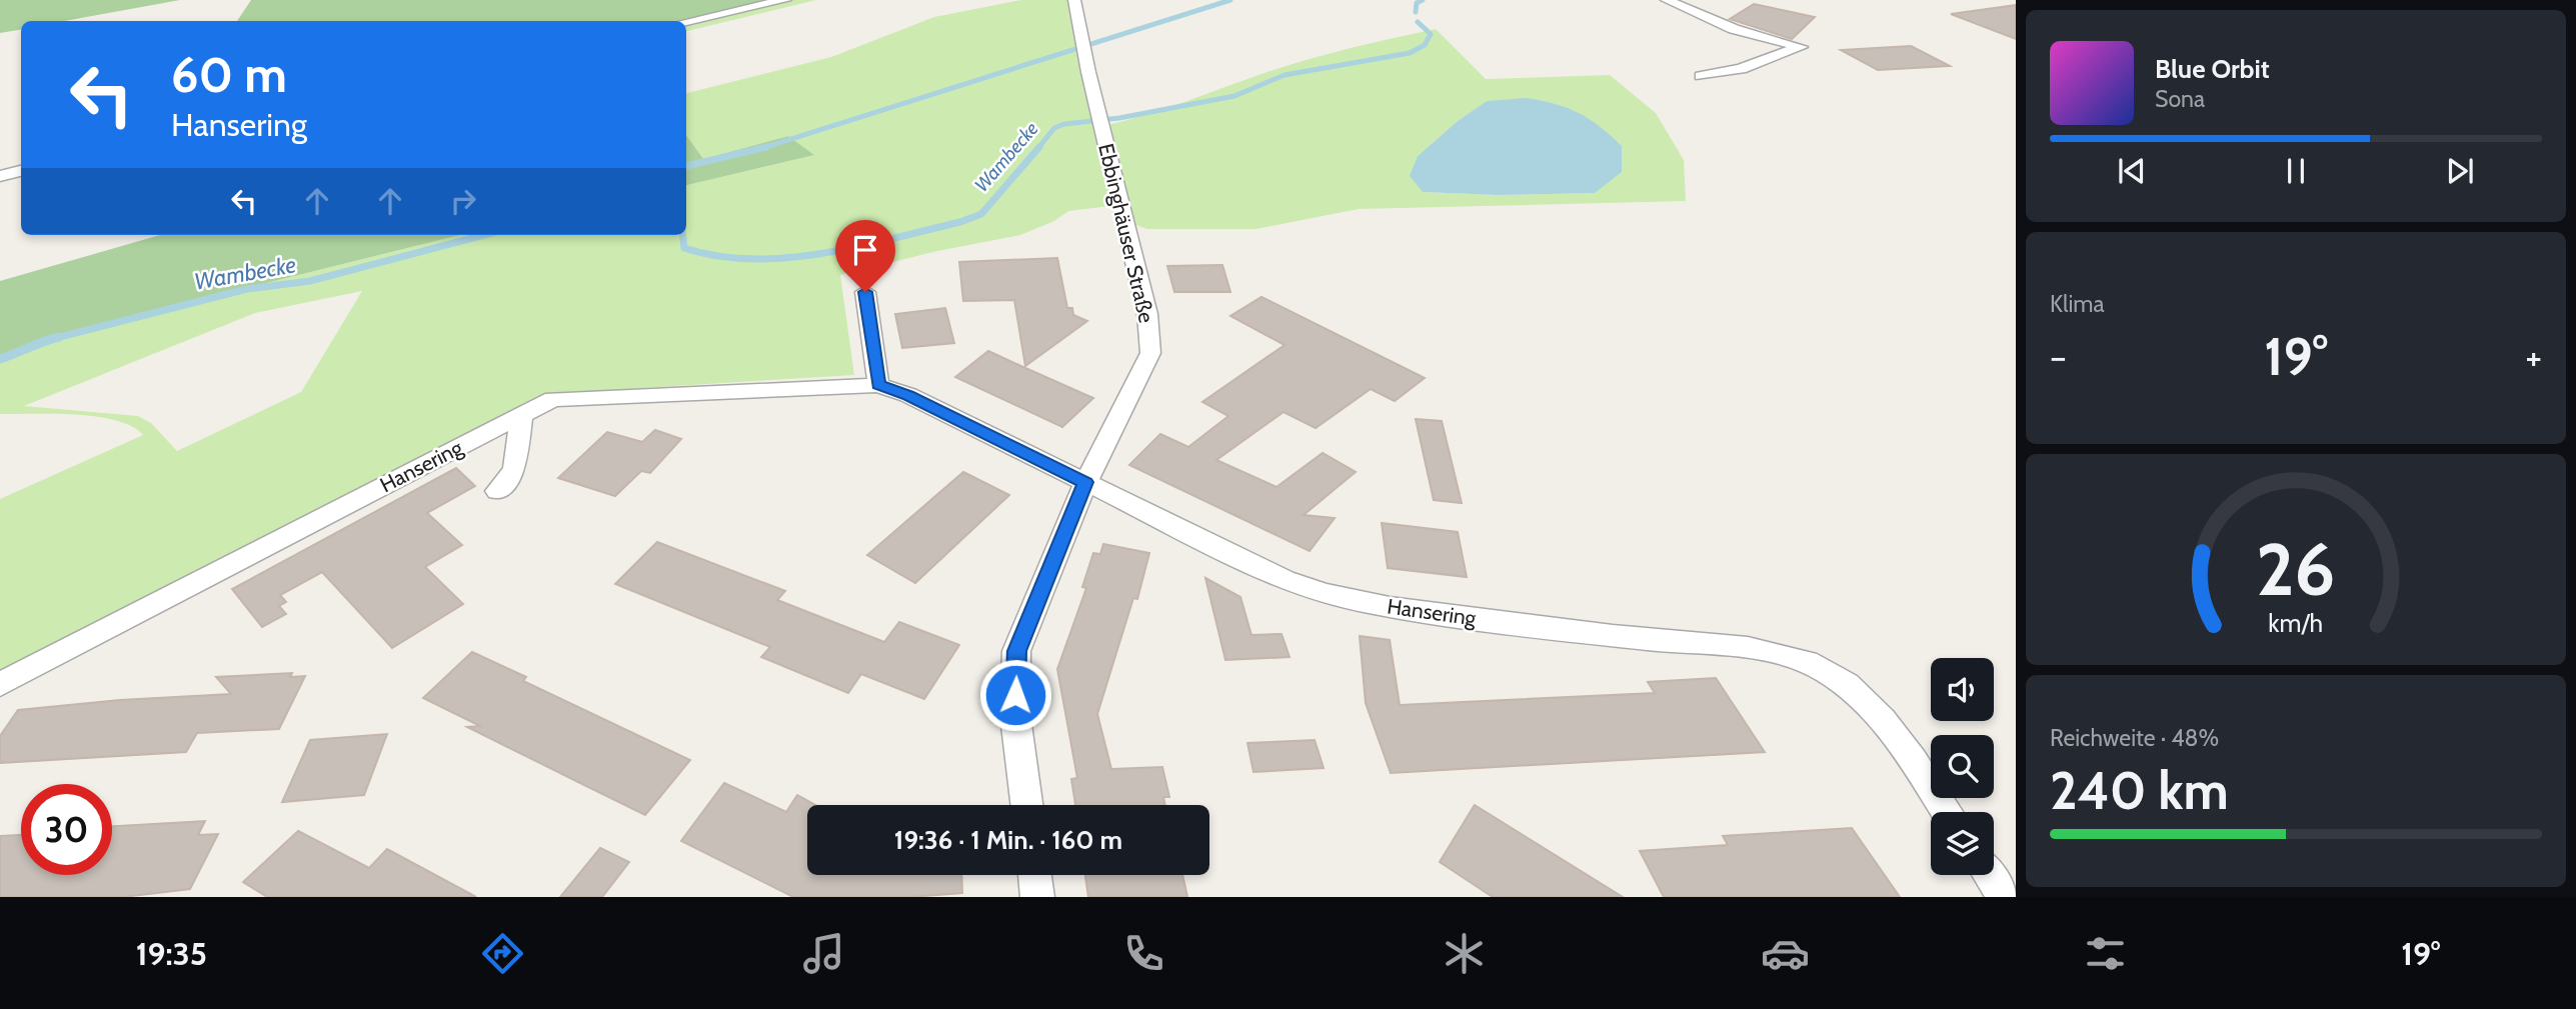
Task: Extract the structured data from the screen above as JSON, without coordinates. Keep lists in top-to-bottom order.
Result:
{
  "streets": {
    "street": ["Ebbinghäuser Straße", "Hansering"]
  },
  "crossings": [
    ["Ebbinghäuser Straße", "Hansering"]
  ],
  "water": ["Wambecke"],
  "page": {
    "turn": ["60 m", "Hansering"],
    "song": ["Blue Orbit", "Sona"],
    "tile": [
      "Klima",
      ["Reichweite · 48%", "240 km"]
    ],
    "heat": ["−", "19°", "+"],
    "limit": "30",
    "trip": "19:36 · 1 Min. · 160 m",
    "tabs": ["19:35", "19°"],
    "gauge": ["26", "km/h"]
  }
}
